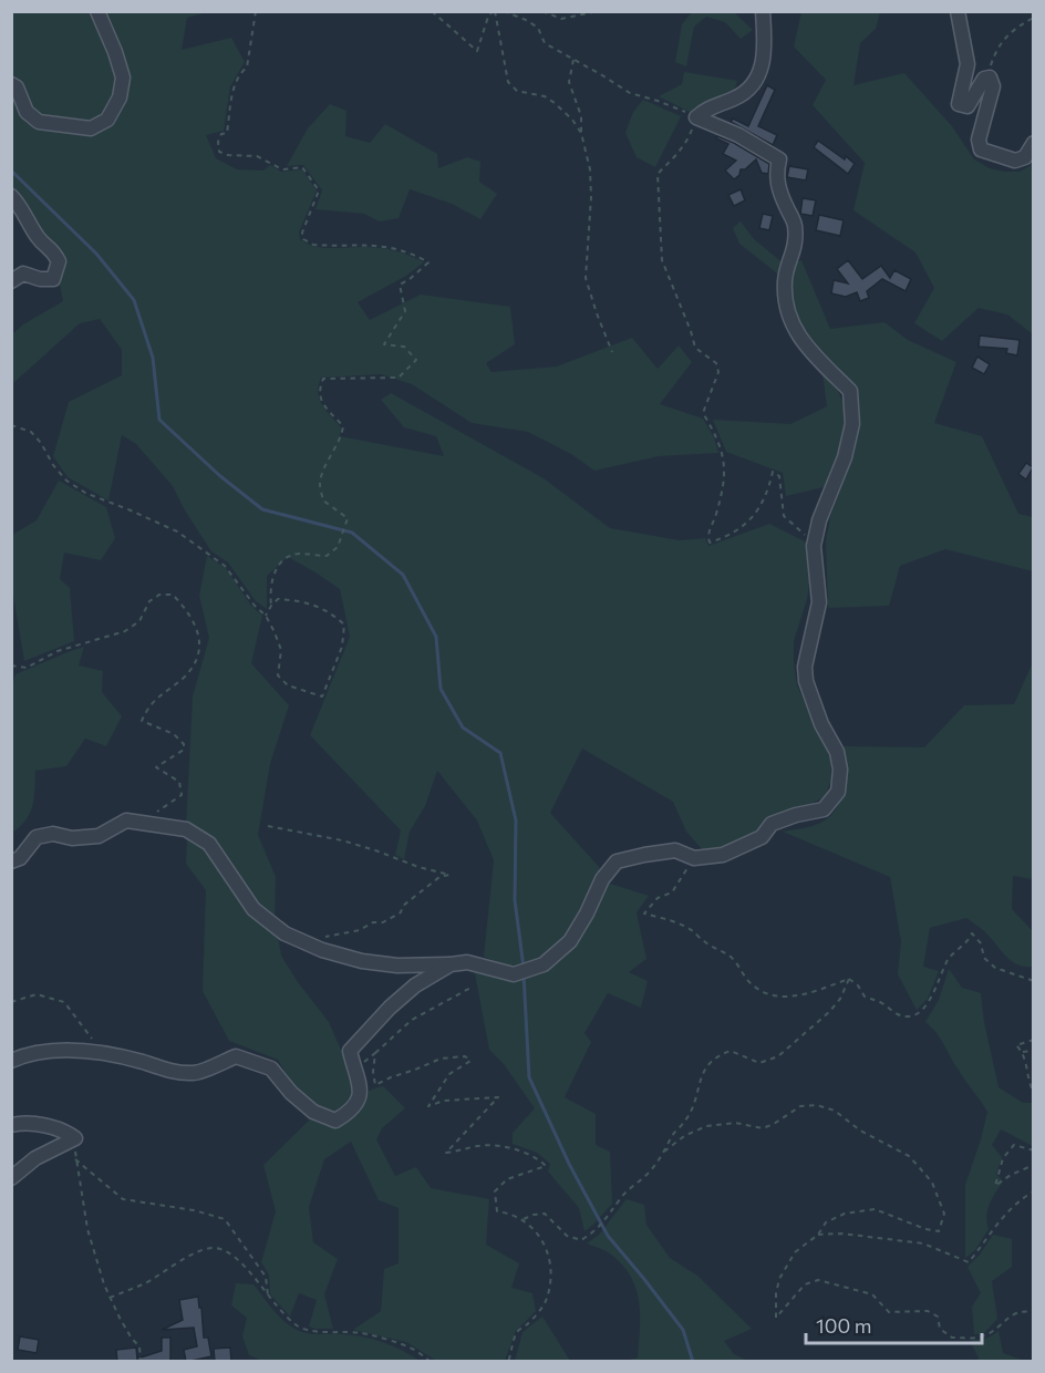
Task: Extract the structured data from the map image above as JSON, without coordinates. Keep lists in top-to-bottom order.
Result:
{
  "scale_bar": "100 m"
}
